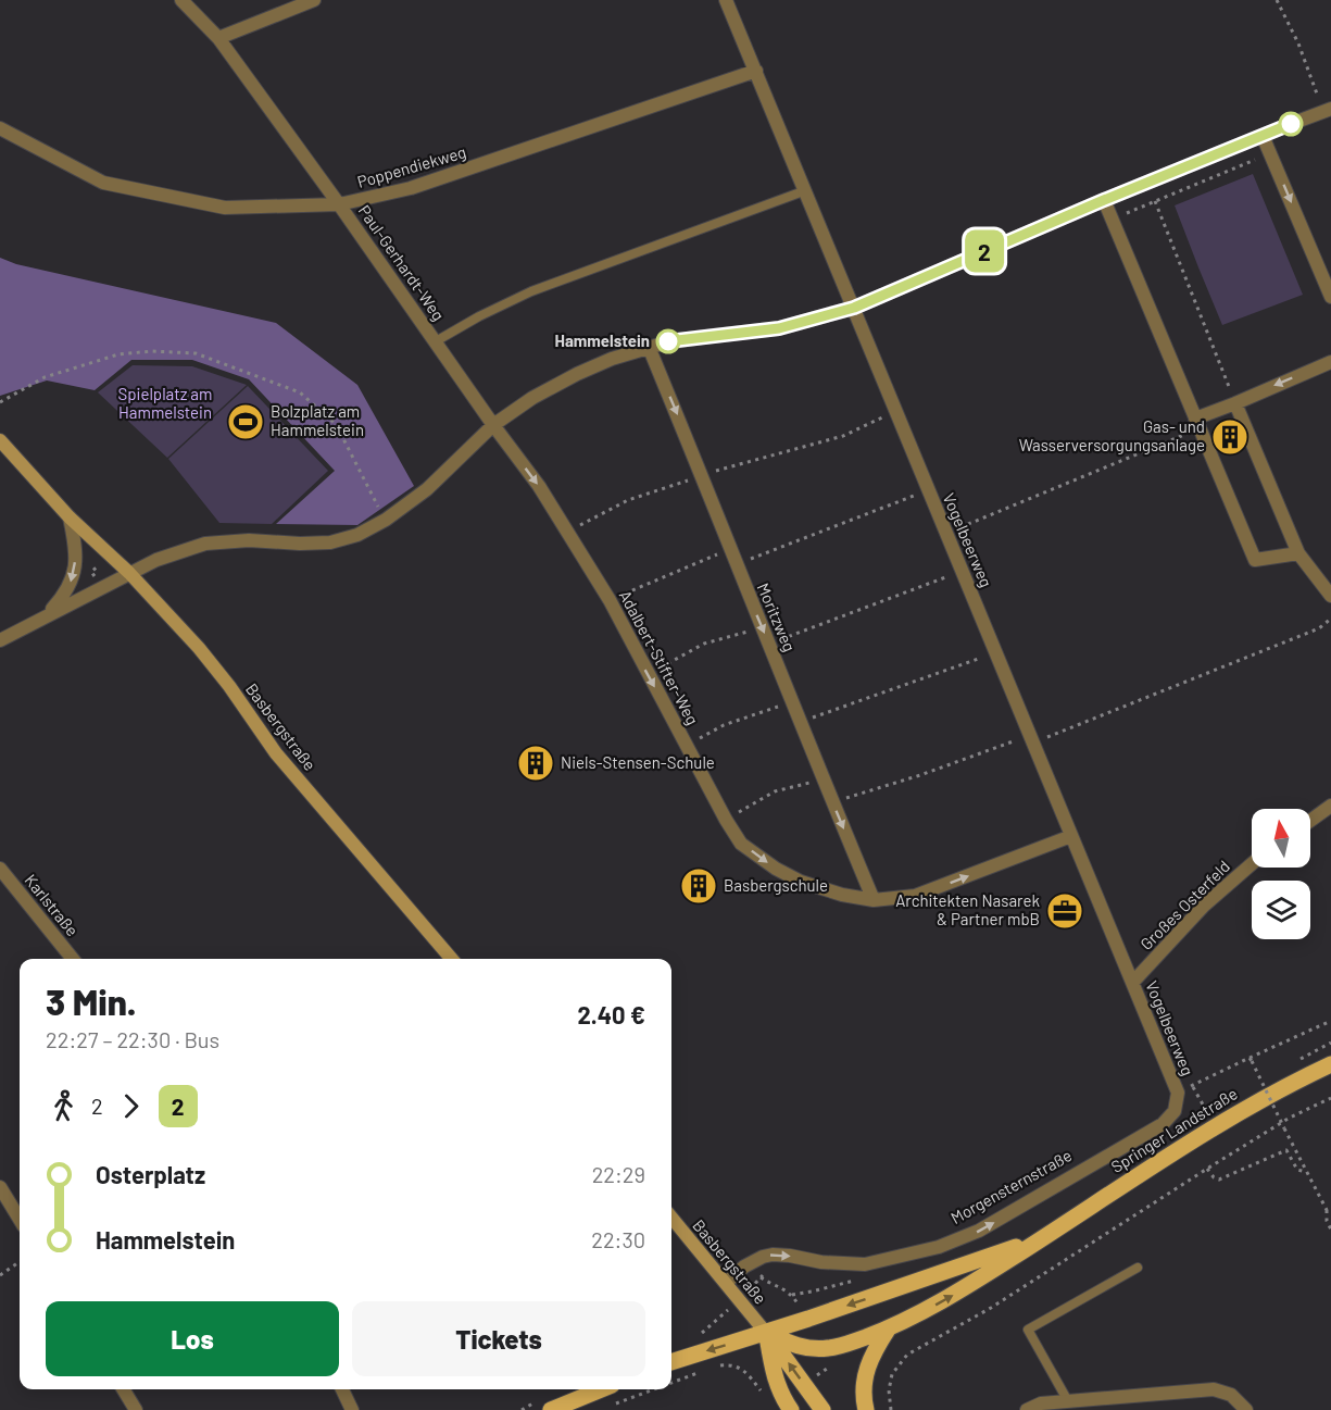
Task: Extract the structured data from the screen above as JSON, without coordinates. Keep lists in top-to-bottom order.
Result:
{
  "streets": {
    "main road": ["Basbergstraße", "Springer Landstraße"],
    "street": [
      "Poppendiekweg",
      "Paul-Gerhardt-Weg",
      "Vogelbeerweg",
      "Moritzweg",
      "Adalbert-Stifter-Weg",
      "Karlstraße",
      "Großes Osterfeld",
      "Morgensternstraße"
    ]
  },
  "crossings": [
    ["Poppendiekweg", "Paul-Gerhardt-Weg"],
    ["Poppendiekweg", "Vogelbeerweg"],
    ["Paul-Gerhardt-Weg", "Adalbert-Stifter-Weg"],
    ["Vogelbeerweg", "Adalbert-Stifter-Weg"],
    ["Vogelbeerweg", "Großes Osterfeld"],
    ["Vogelbeerweg", "Morgensternstraße"],
    ["Moritzweg", "Adalbert-Stifter-Weg"],
    ["Basbergstraße", "Springer Landstraße"],
    ["Basbergstraße", "Morgensternstraße"]
  ],
  "one_way": ["Moritzweg", "Adalbert-Stifter-Weg", "Morgensternstraße"],
  "parks": ["Spielplatz am Hammelstein"],
  "places": {
    "other": ["Hammelstein"],
    "sports": ["Bolzplatz am Hammelstein"],
    "building": ["Gas- und Wasserversorgungsanlage", "Niels-Stensen-Schule", "Basbergschule"],
    "office": ["Architekten Nasarek & Partner mbB"]
  },
  "lines": ["bus line 2"],
  "north": "top",
  "page": {
    "on_map": "2",
    "heading": ["3 Min.", "22:27 – 22:30 · Bus", "2.40 €"],
    "legs": ["2", "2"],
    "list": [
      {
        "name": "Osterplatz",
        "value": "22:29"
      },
      {
        "name": "Hammelstein",
        "value": "22:30"
      }
    ],
    "buttons": ["Los", "Tickets"]
  }
}
